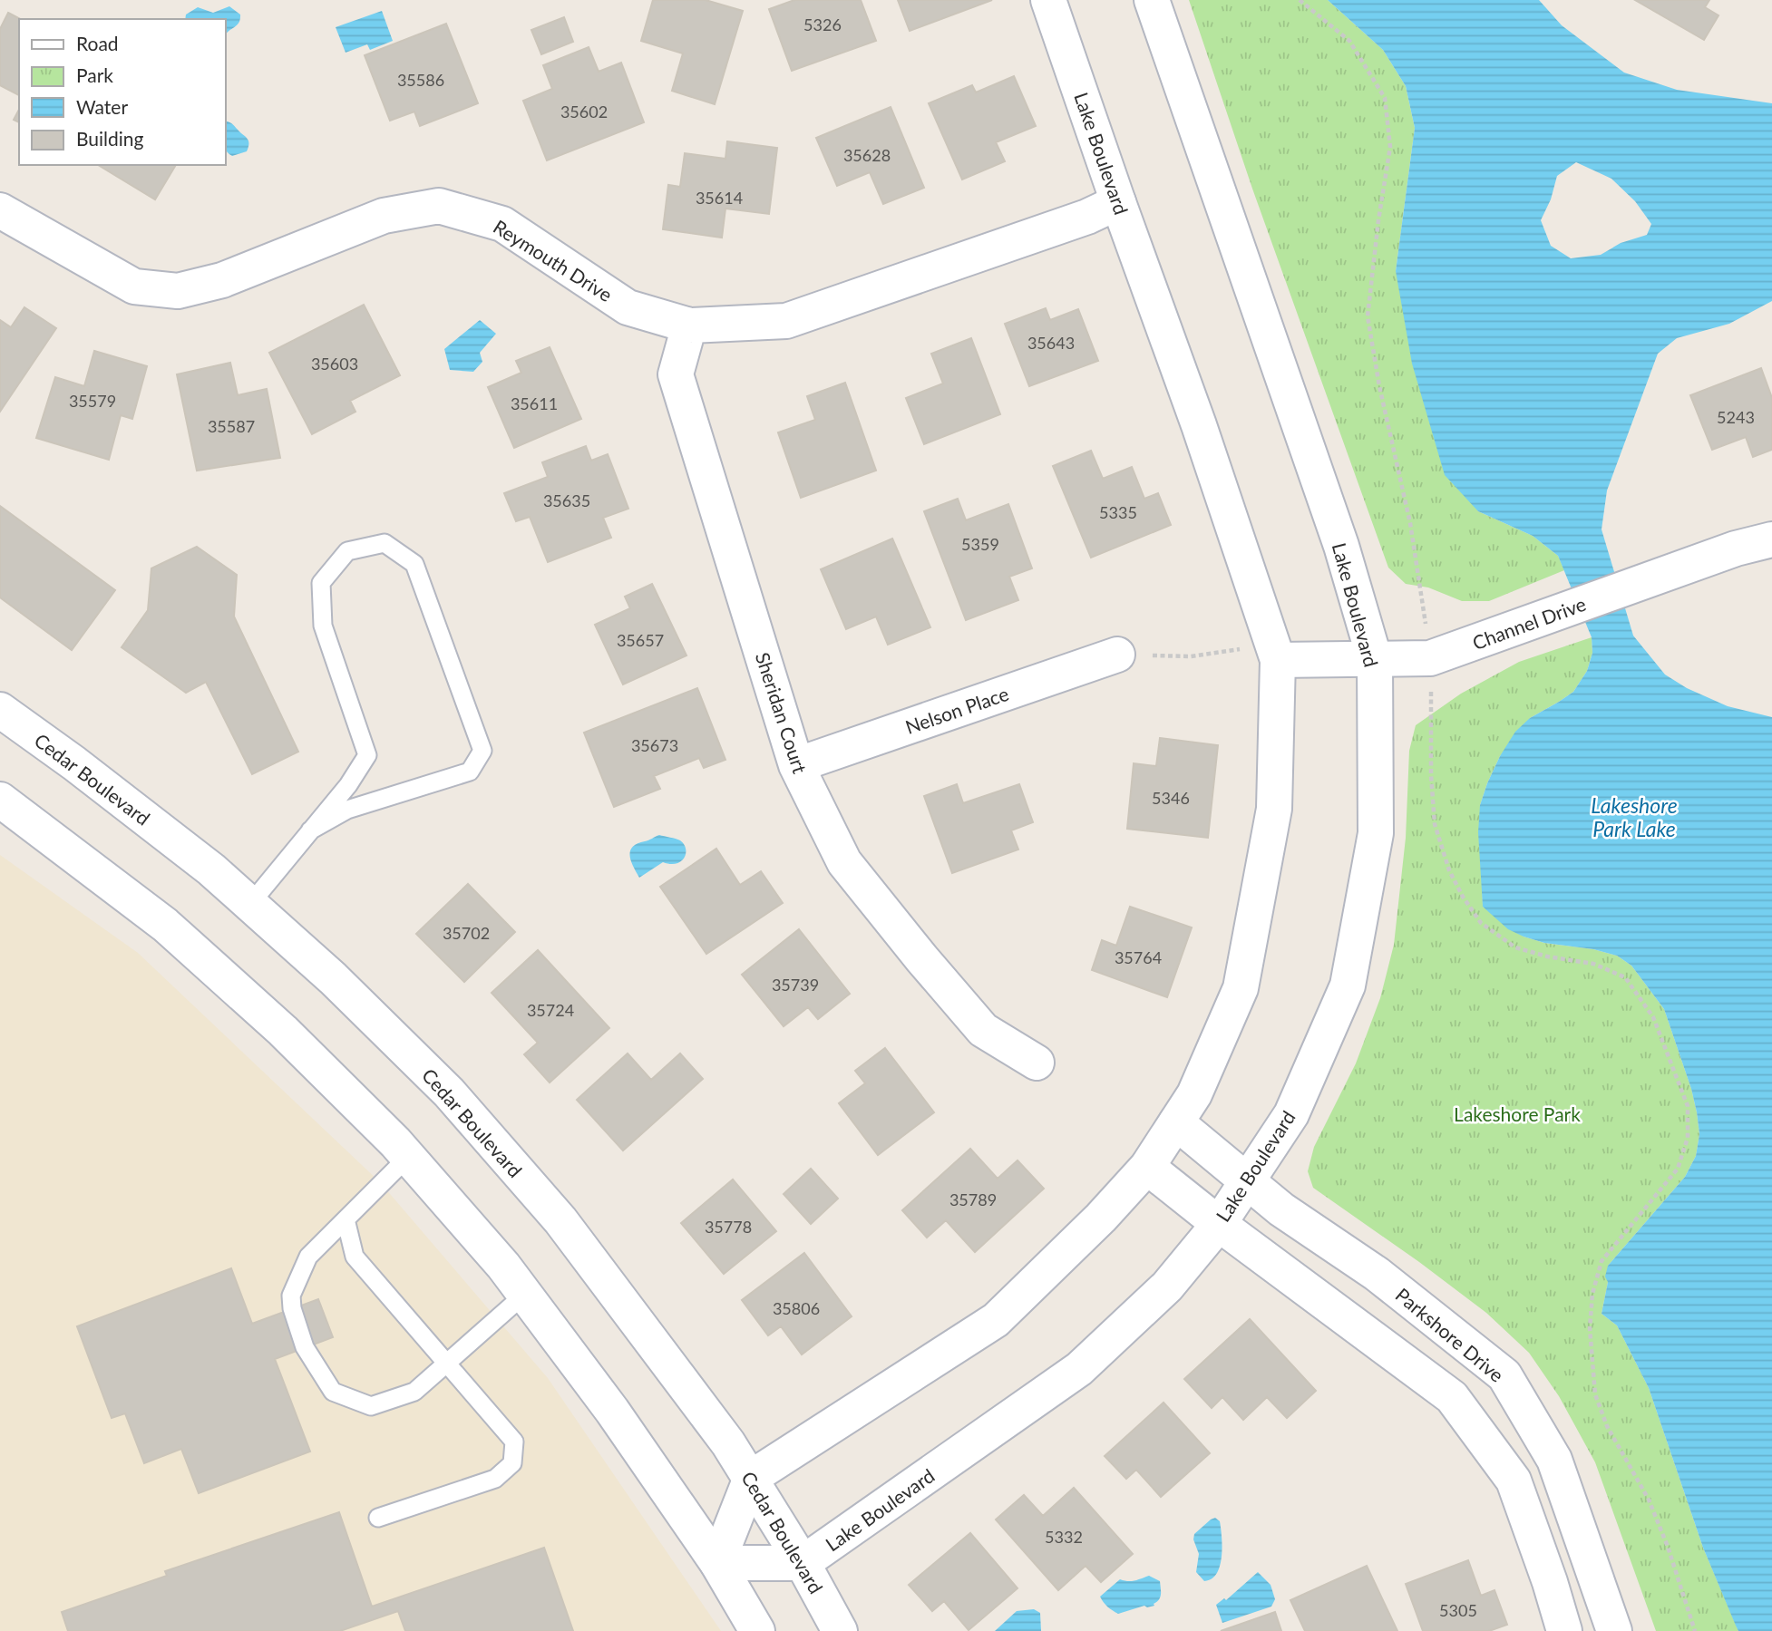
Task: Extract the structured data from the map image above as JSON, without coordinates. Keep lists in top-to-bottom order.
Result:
{
  "streets": {
    "street": [
      "Lake Boulevard",
      "Reymouth Drive",
      "Channel Drive",
      "Nelson Place",
      "Sheridan Court",
      "Cedar Boulevard",
      "Parkshore Drive"
    ]
  },
  "crossings": [
    ["Lake Boulevard", "Reymouth Drive"],
    ["Lake Boulevard", "Channel Drive"],
    ["Lake Boulevard", "Cedar Boulevard"],
    ["Lake Boulevard", "Parkshore Drive"],
    ["Reymouth Drive", "Sheridan Court"],
    ["Nelson Place", "Sheridan Court"]
  ],
  "water": ["Lakeshore Park Lake"],
  "parks": ["Lakeshore Park"],
  "house_numbers": [
    "5326",
    "35586",
    "35602",
    "35628",
    "35614",
    "35643",
    "35603",
    "35579",
    "35611",
    "5243",
    "35587",
    "35635",
    "5335",
    "5359",
    "35657",
    "35673",
    "5346",
    "35702",
    "35764",
    "35739",
    "35724",
    "35789",
    "35778",
    "35806",
    "5332",
    "5305"
  ],
  "legend": [
    "Road",
    "Park",
    "Water",
    "Building"
  ]
}
